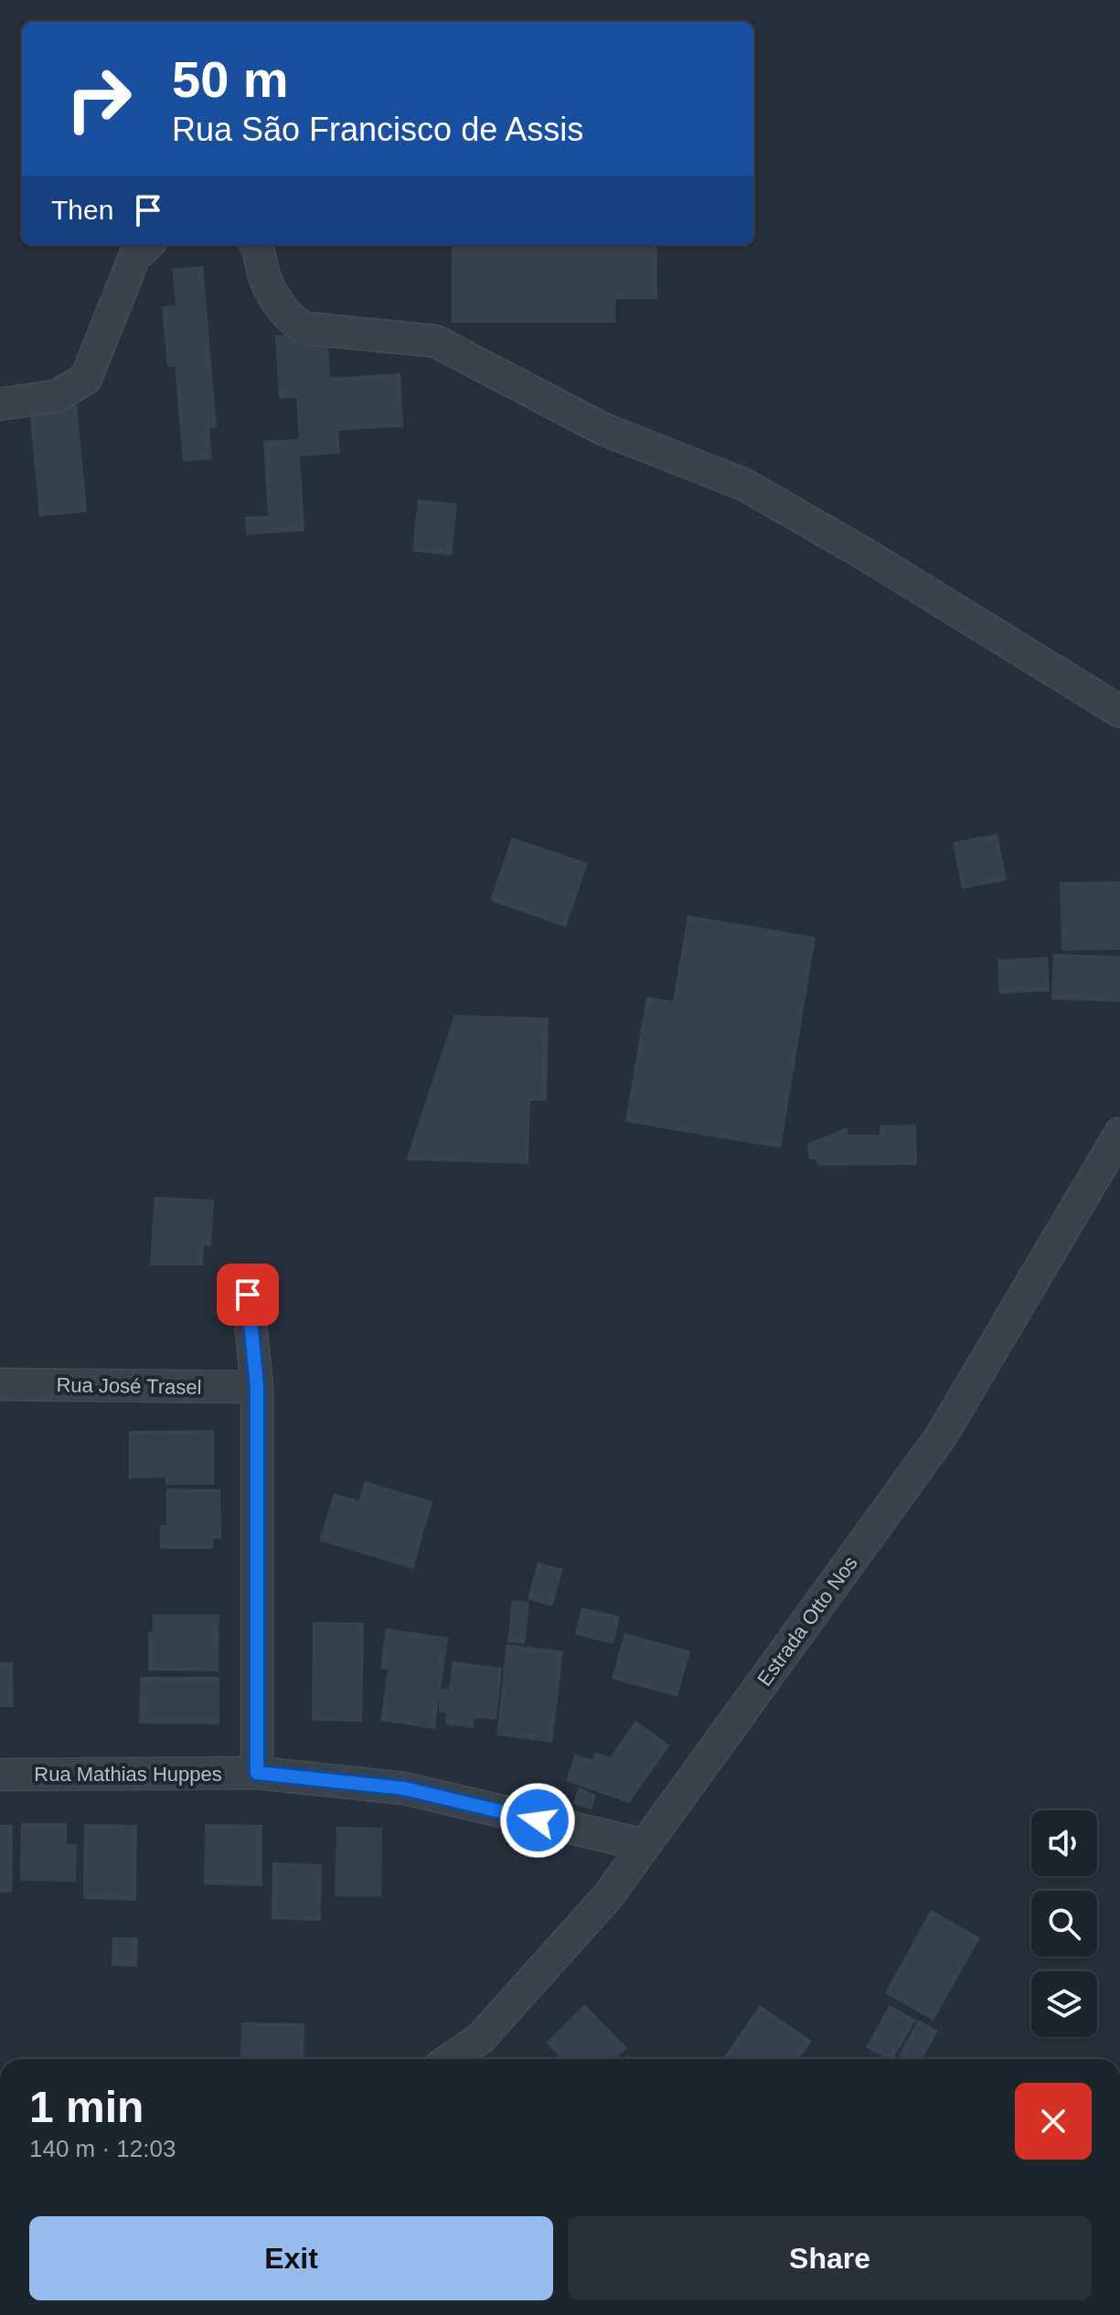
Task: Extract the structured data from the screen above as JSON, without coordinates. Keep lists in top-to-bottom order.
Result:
{
  "streets": {
    "street": ["Rua José Trasel", "Estrada Otto Nos", "Rua Mathias Huppes"]
  },
  "crossings": [
    ["Estrada Otto Nos", "Rua Mathias Huppes"]
  ],
  "page": {
    "turn": ["50 m", "Rua São Francisco de Assis"],
    "then": "Then",
    "heading": ["1 min", "140 m · 12:03"],
    "buttons": ["Exit", "Share"]
  }
}
